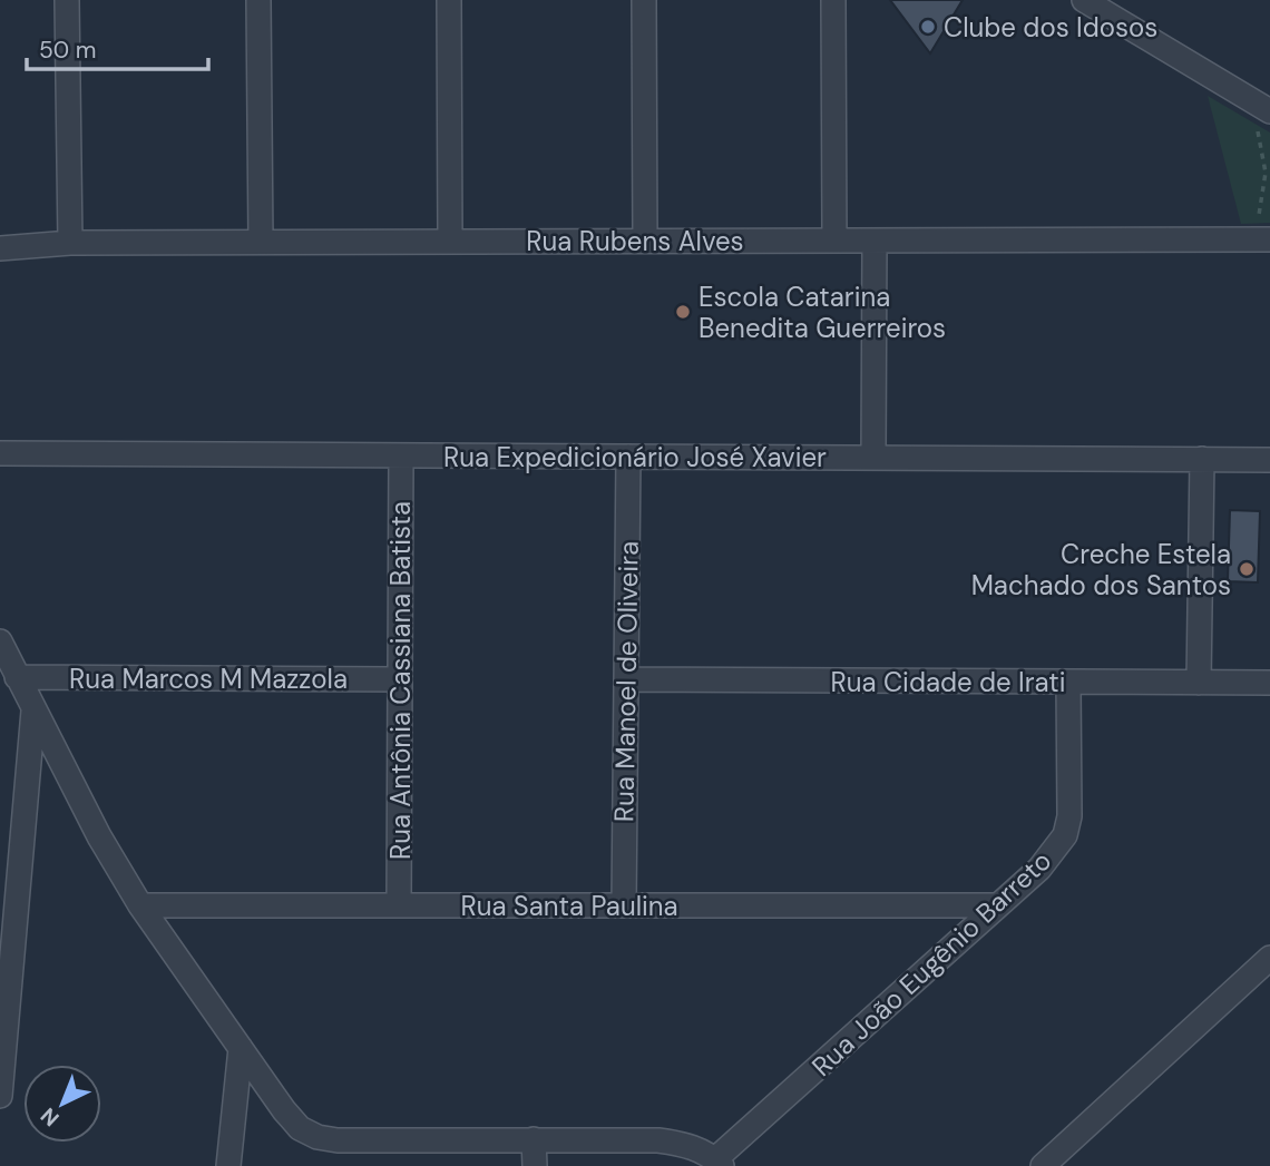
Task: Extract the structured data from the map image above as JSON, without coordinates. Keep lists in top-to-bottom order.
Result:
{
  "streets": {
    "street": [
      "Rua Rubens Alves",
      "Rua Expedicionário José Xavier",
      "Rua Marcos M Mazzola",
      "Rua Antônia Cassiana Batista",
      "Rua Manoel de Oliveira",
      "Rua Cidade de Irati",
      "Rua Santa Paulina",
      "Rua João Eugênio Barreto"
    ]
  },
  "crossings": [
    ["Rua Expedicionário José Xavier", "Rua Antônia Cassiana Batista"],
    ["Rua Expedicionário José Xavier", "Rua Manoel de Oliveira"],
    ["Rua Marcos M Mazzola", "Rua Antônia Cassiana Batista"],
    ["Rua Antônia Cassiana Batista", "Rua Santa Paulina"],
    ["Rua Manoel de Oliveira", "Rua Cidade de Irati"],
    ["Rua Manoel de Oliveira", "Rua Santa Paulina"],
    ["Rua Cidade de Irati", "Rua João Eugênio Barreto"],
    ["Rua Santa Paulina", "Rua João Eugênio Barreto"]
  ],
  "places": ["Clube dos Idosos", "Escola Catarina Benedita Guerreiros", "Creche Estela Machado dos Santos"],
  "scale_bar": "50 m",
  "north": "bottom left"
}
